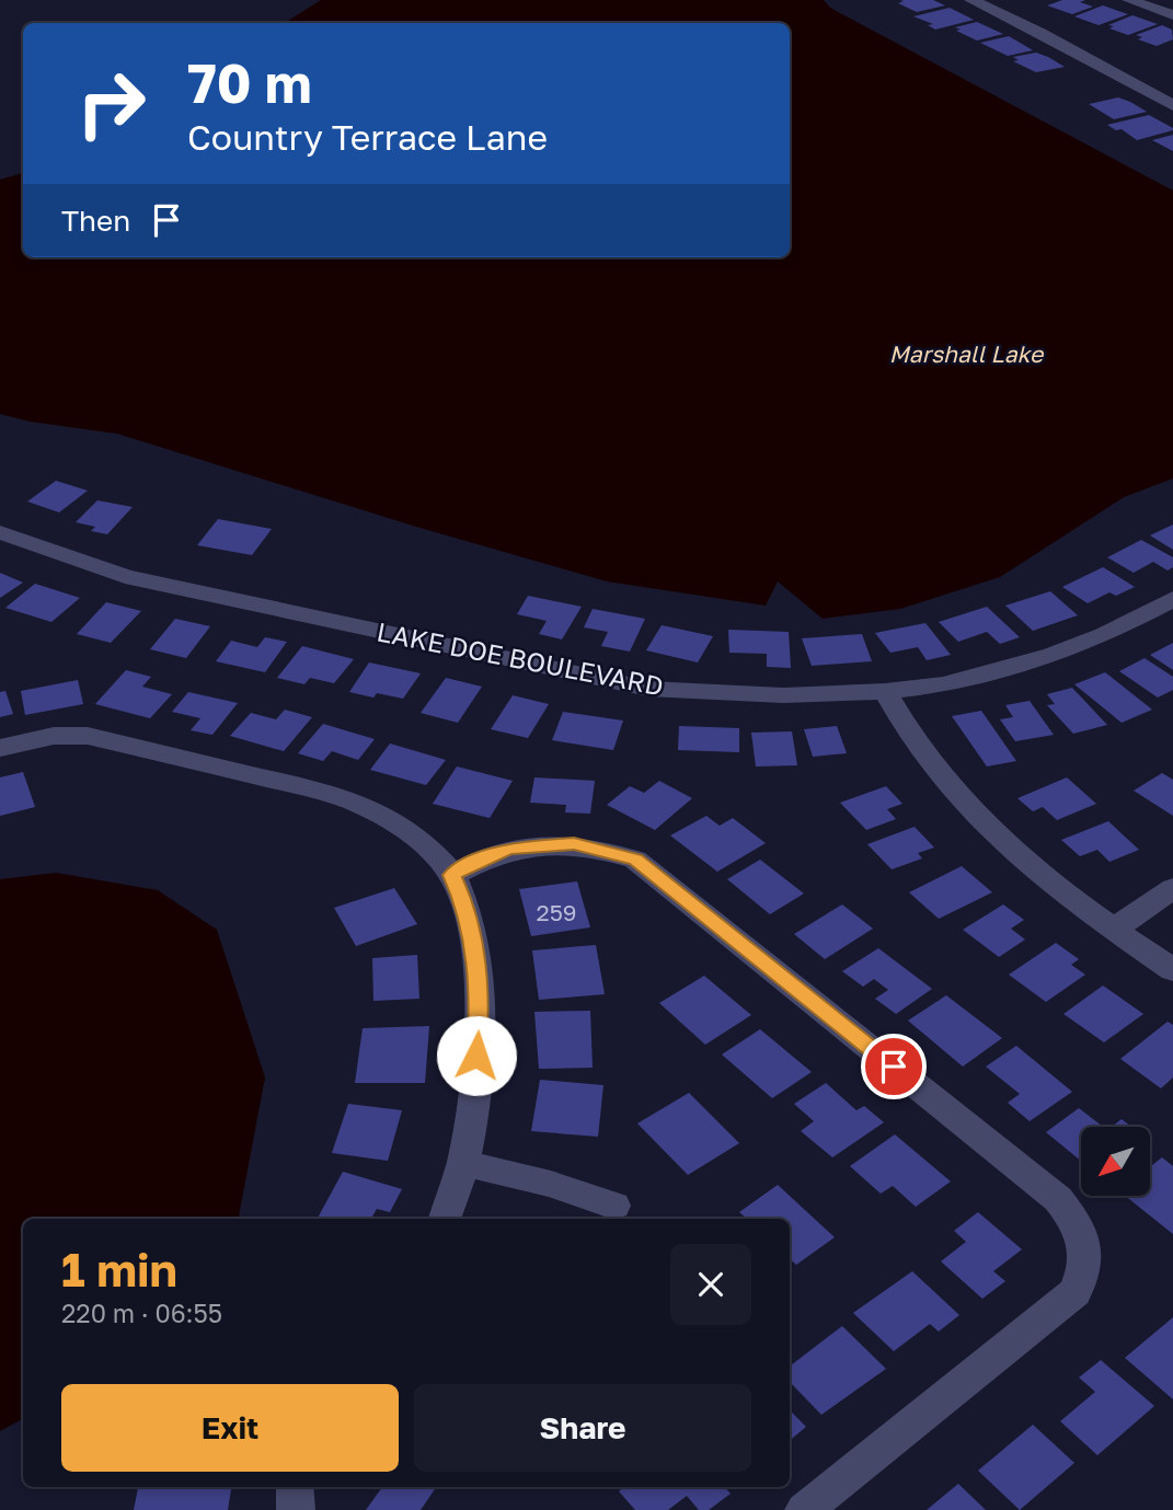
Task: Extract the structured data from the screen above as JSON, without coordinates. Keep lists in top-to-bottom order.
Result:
{
  "streets": {
    "street": ["LAKE DOE BOULEVARD"]
  },
  "water": ["Marshall Lake"],
  "house_numbers": ["259"],
  "north": "bottom left",
  "page": {
    "turn": ["70 m", "Country Terrace Lane"],
    "then": "Then",
    "heading": ["1 min", "220 m · 06:55"],
    "buttons": ["Exit", "Share"]
  }
}
